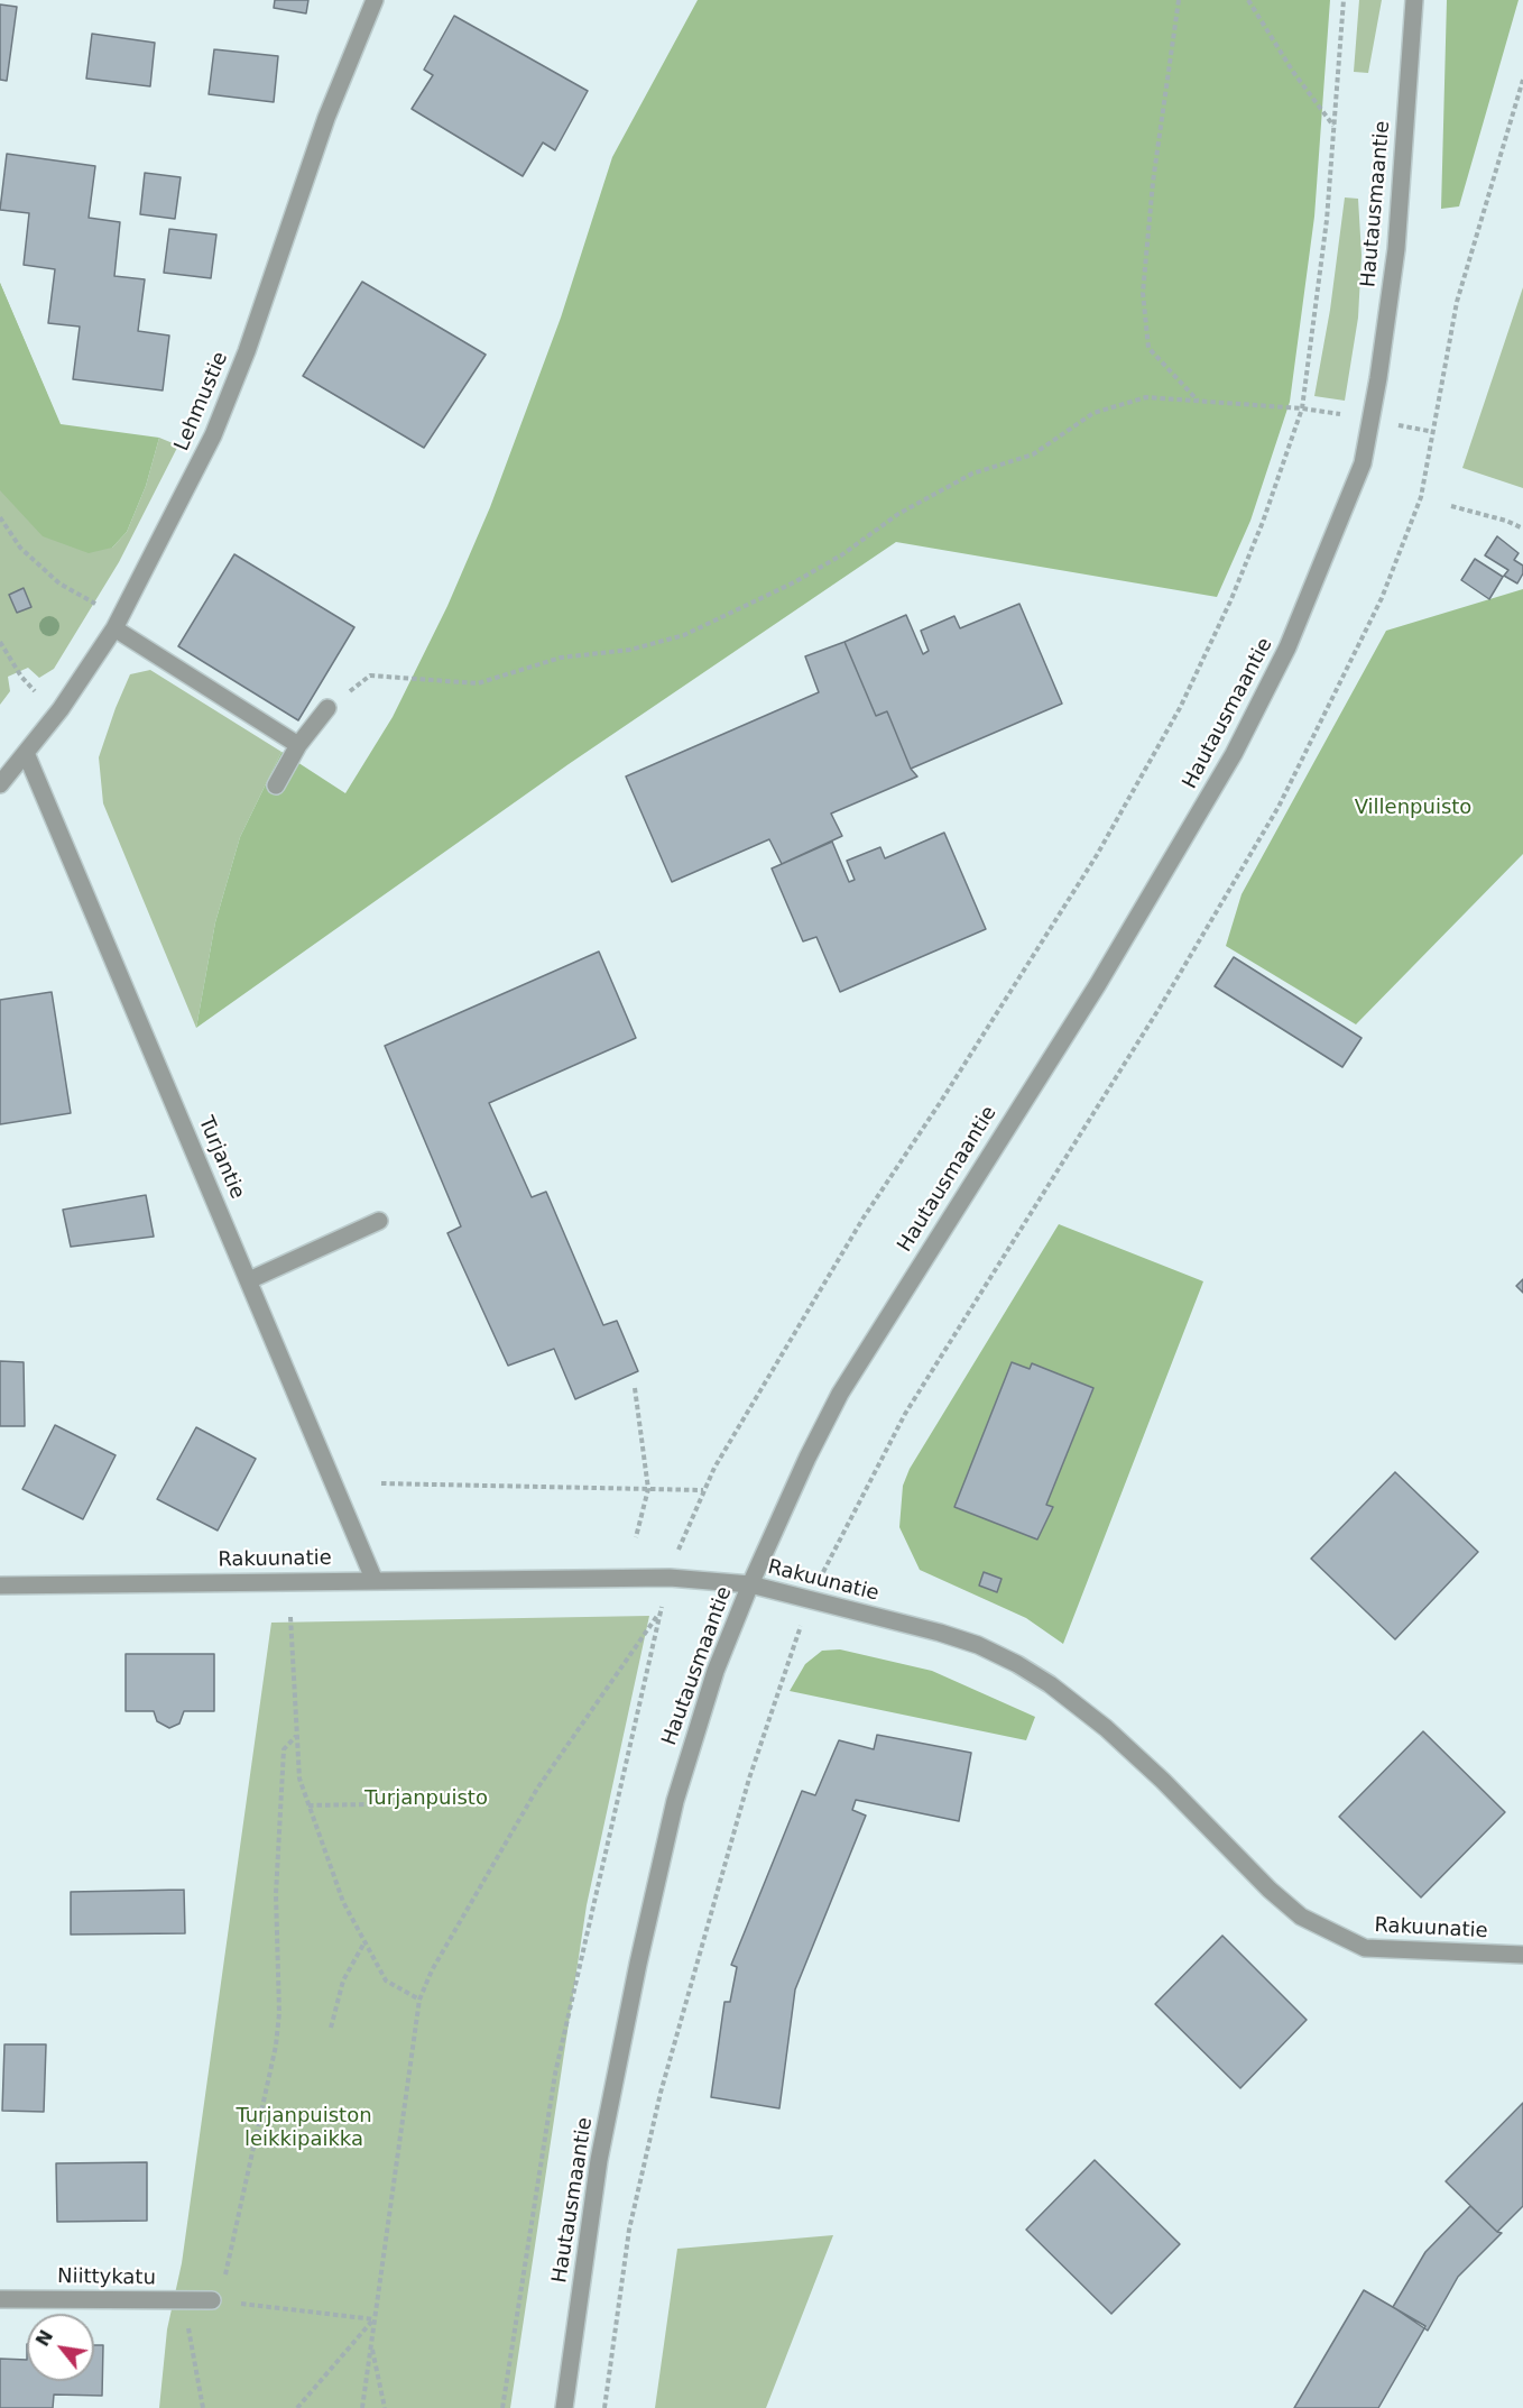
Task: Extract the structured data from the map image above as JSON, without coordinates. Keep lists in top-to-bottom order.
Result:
{
  "streets": {
    "street": [
      "Hautausmaantie",
      "Lehmustie",
      "Turjantie",
      "Rakuunatie",
      "Niittykatu"
    ]
  },
  "crossings": [
    ["Hautausmaantie", "Rakuunatie"],
    ["Lehmustie", "Turjantie"],
    ["Turjantie", "Rakuunatie"]
  ],
  "parks": ["Villenpuisto", "Turjanpuisto", "Turjanpuiston leikkipaikka"],
  "north": "top left"
}
